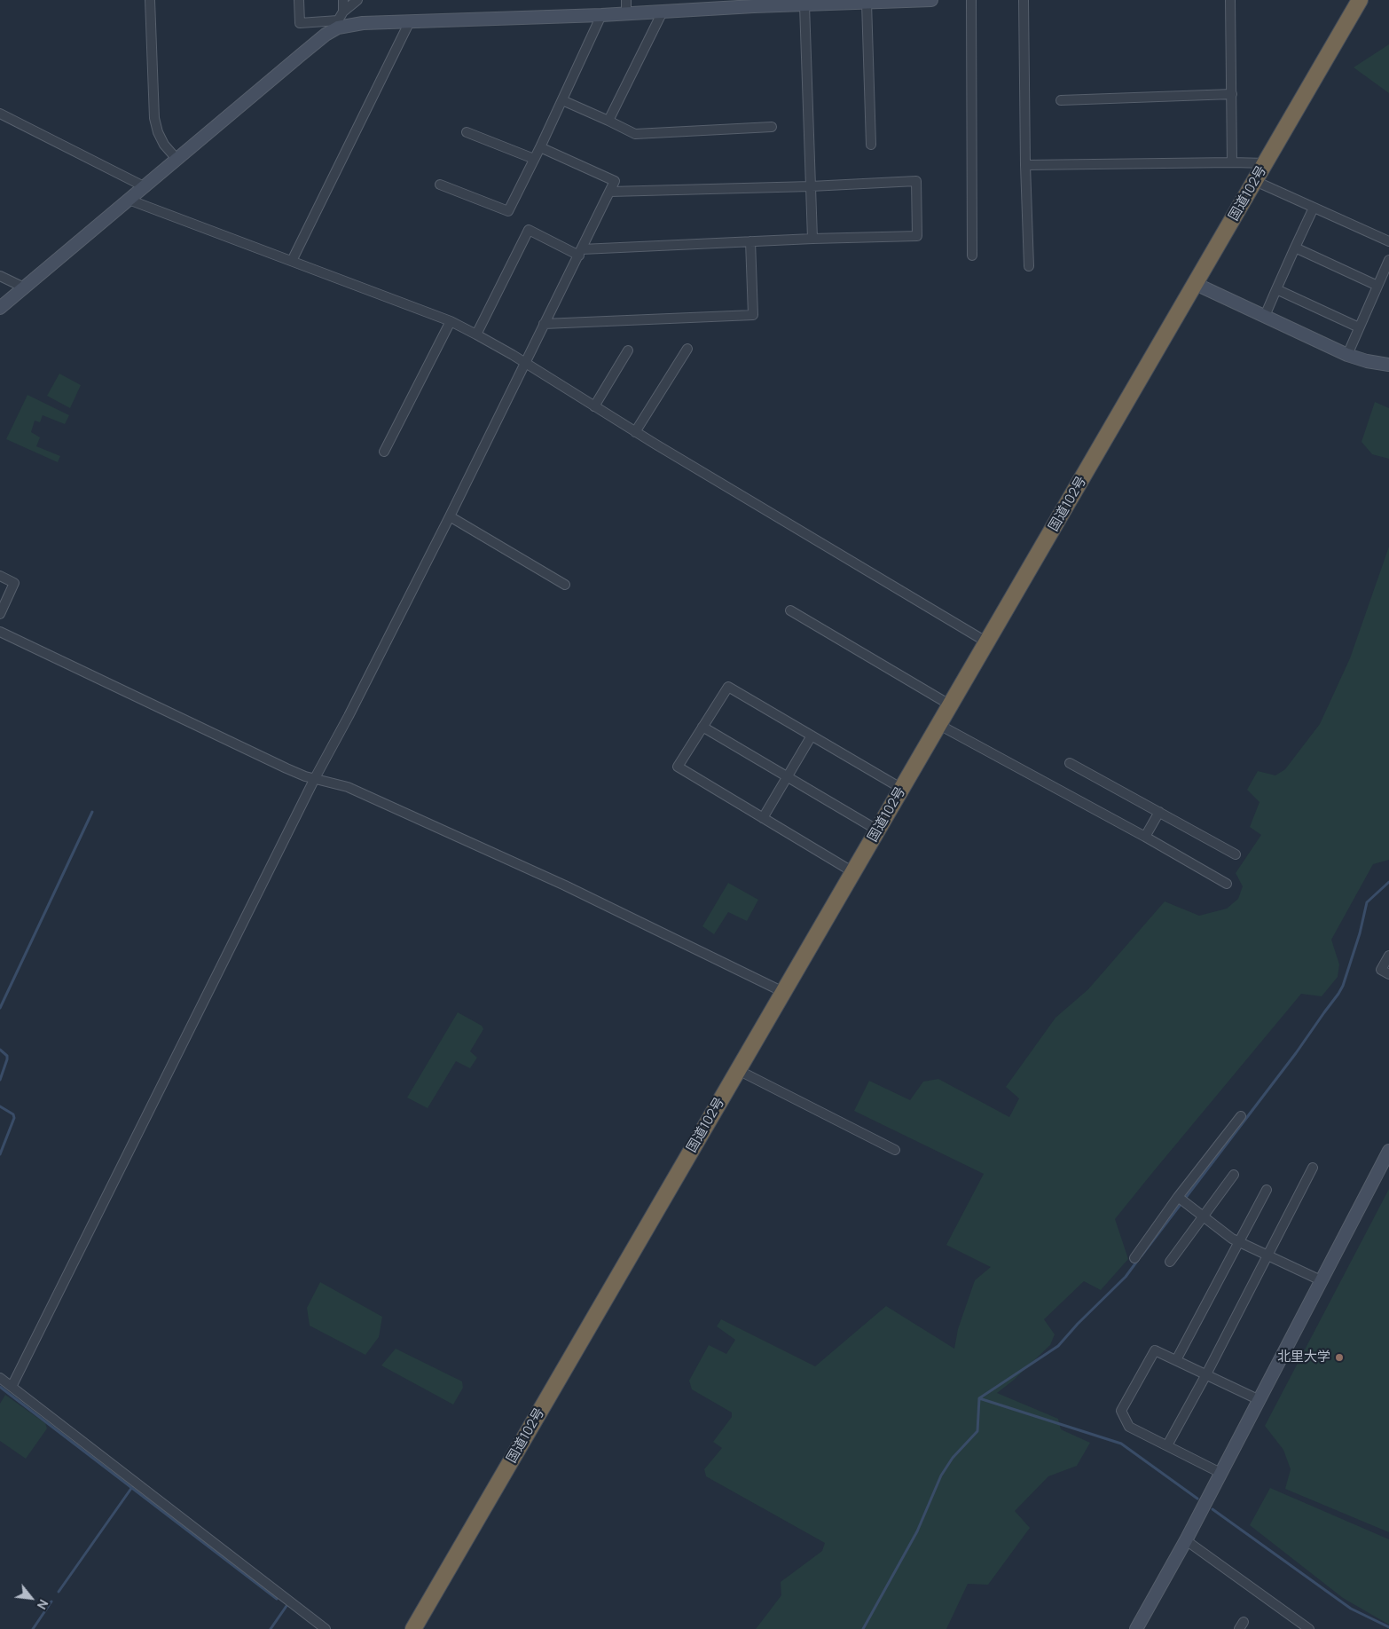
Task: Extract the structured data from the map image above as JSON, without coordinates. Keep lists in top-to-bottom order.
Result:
{
  "streets": {
    "highway": ["国道102号"]
  },
  "places": ["北里大学"],
  "north": "bottom right"
}
